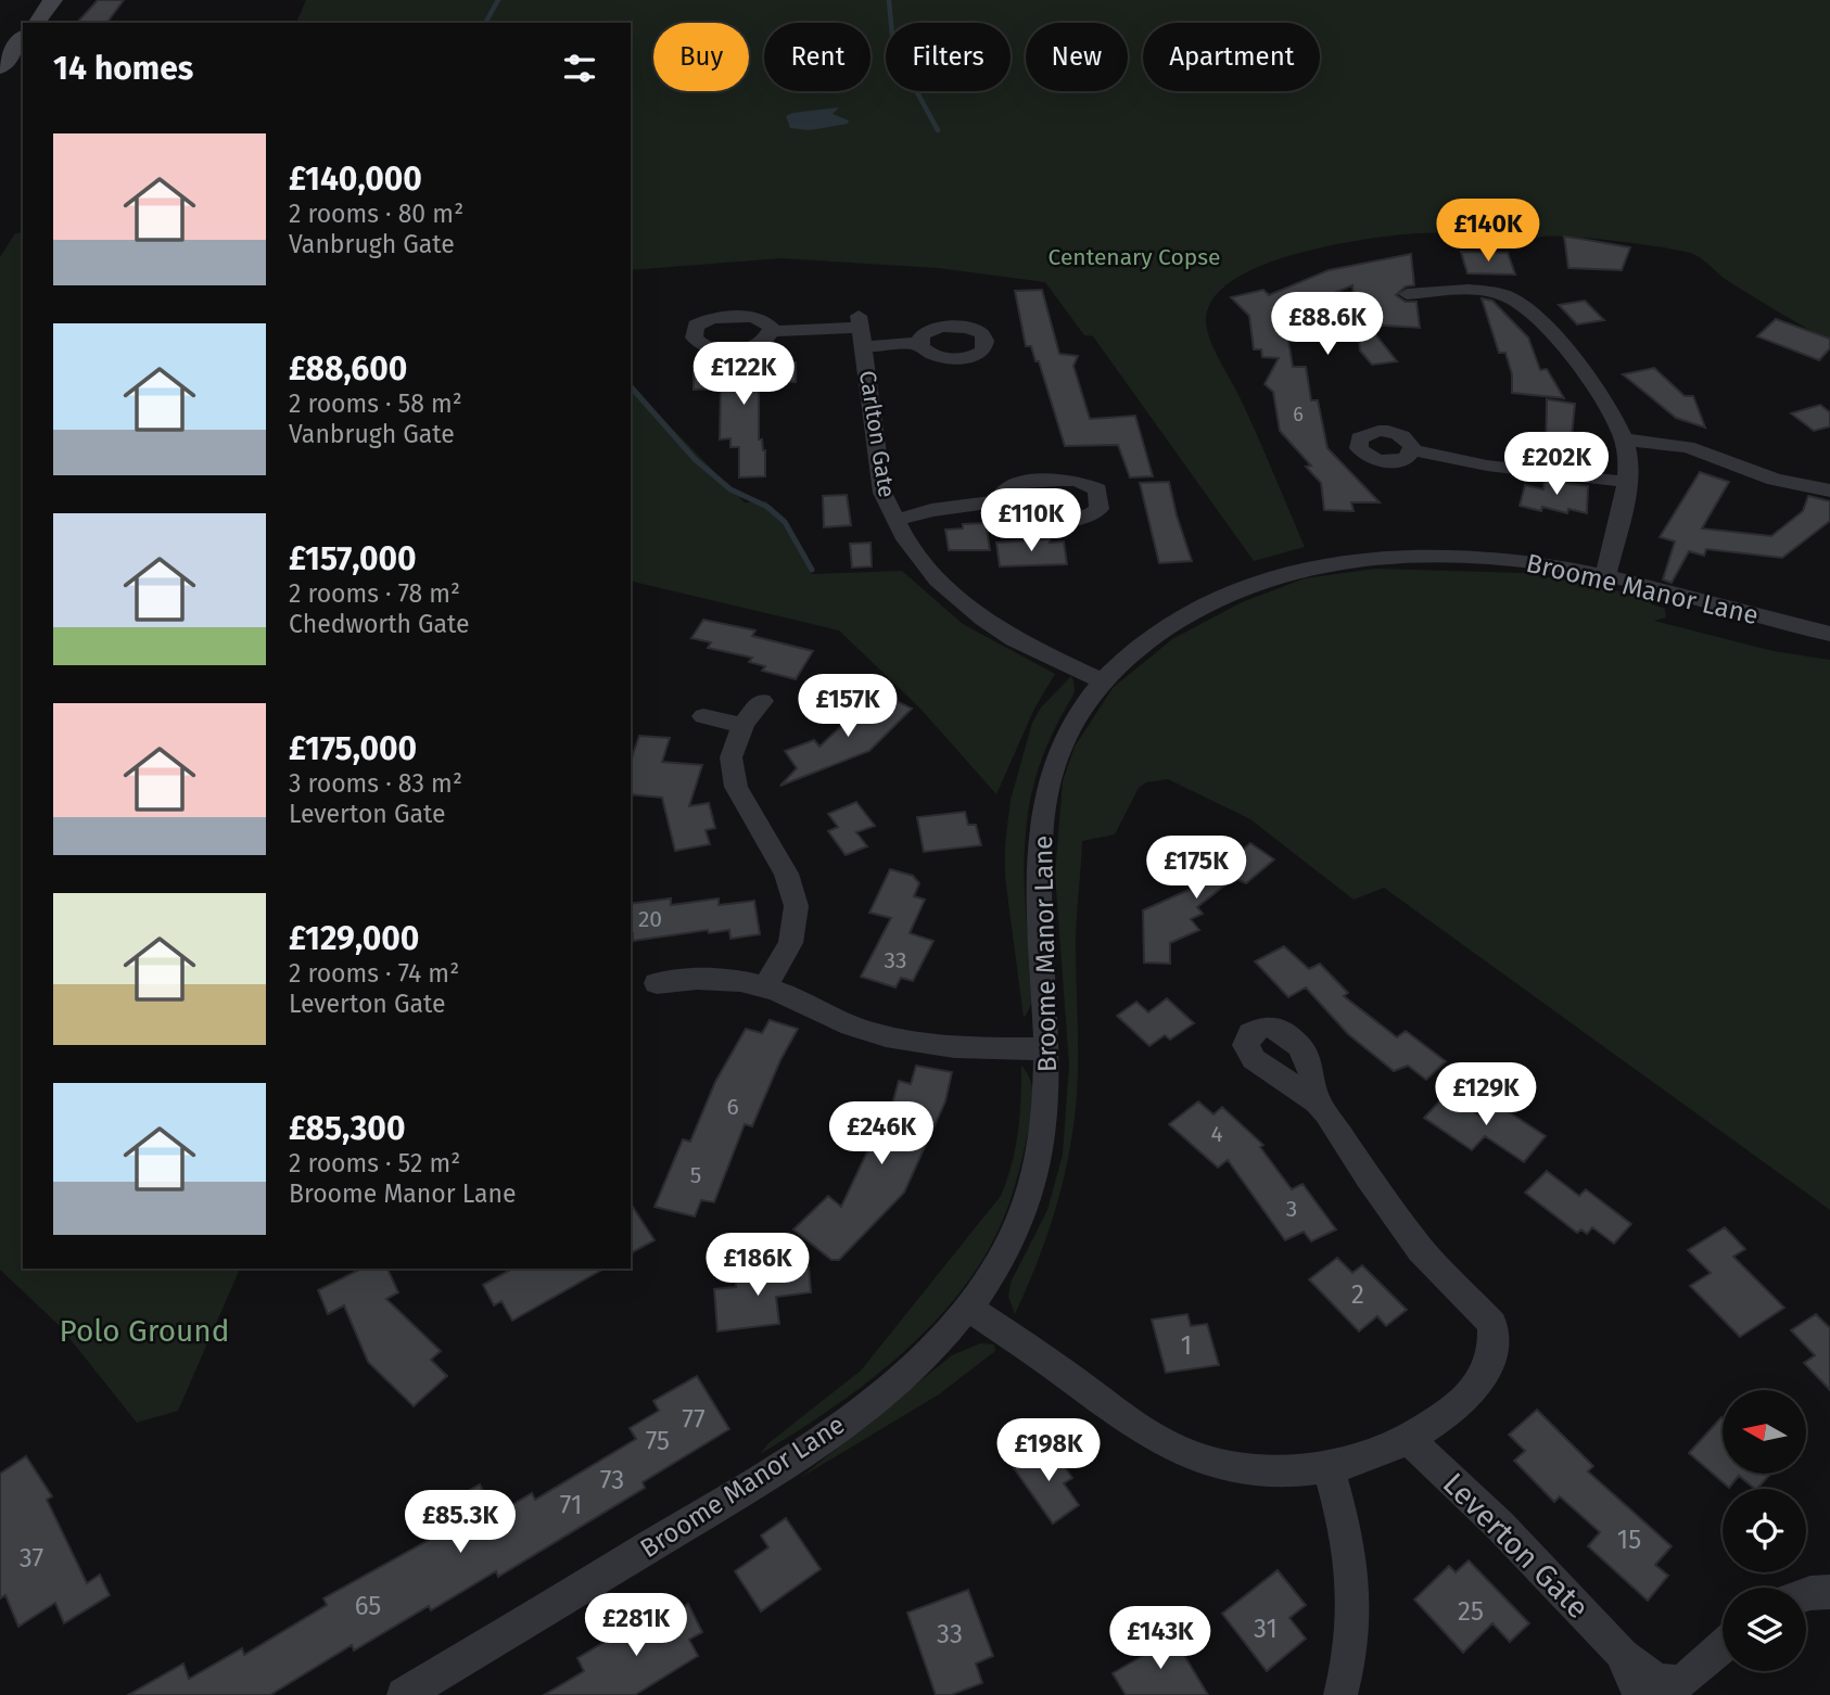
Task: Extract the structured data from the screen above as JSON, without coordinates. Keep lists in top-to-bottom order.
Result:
{
  "streets": {
    "street": ["Carlton Gate", "Broome Manor Lane", "Leverton Gate"]
  },
  "crossings": [
    ["Carlton Gate", "Broome Manor Lane"]
  ],
  "parks": ["Centenary Copse", "Polo Ground"],
  "house_numbers": [
    "6",
    "20",
    "33",
    "6",
    "4",
    "5",
    "3",
    "2",
    "1",
    "77",
    "75",
    "73",
    "71",
    "15",
    "37",
    "65",
    "25",
    "31",
    "33"
  ],
  "north": "left",
  "page": {
    "chip": [
      "Buy",
      "Rent",
      "Filters",
      "New",
      "Apartment"
    ],
    "heading": "14 homes",
    "list": [
      {
        "name": "£140,000",
        "note": "2 rooms · 80 m² · Vanbrugh Gate"
      },
      {
        "name": "£88,600",
        "note": "2 rooms · 58 m² · Vanbrugh Gate"
      },
      {
        "name": "£157,000",
        "note": "2 rooms · 78 m² · Chedworth Gate"
      },
      {
        "name": "£175,000",
        "note": "3 rooms · 83 m² · Leverton Gate"
      },
      {
        "name": "£129,000",
        "note": "2 rooms · 74 m² · Leverton Gate"
      },
      {
        "name": "£85,300",
        "note": "2 rooms · 52 m² · Broome Manor Lane"
      }
    ],
    "price": [
      "£140K",
      "£88.6K",
      "£122K",
      "£202K",
      "£110K",
      "£157K",
      "£175K",
      "£129K",
      "£246K",
      "£186K",
      "£198K",
      "£85.3K",
      "£281K",
      "£143K"
    ]
  }
}
